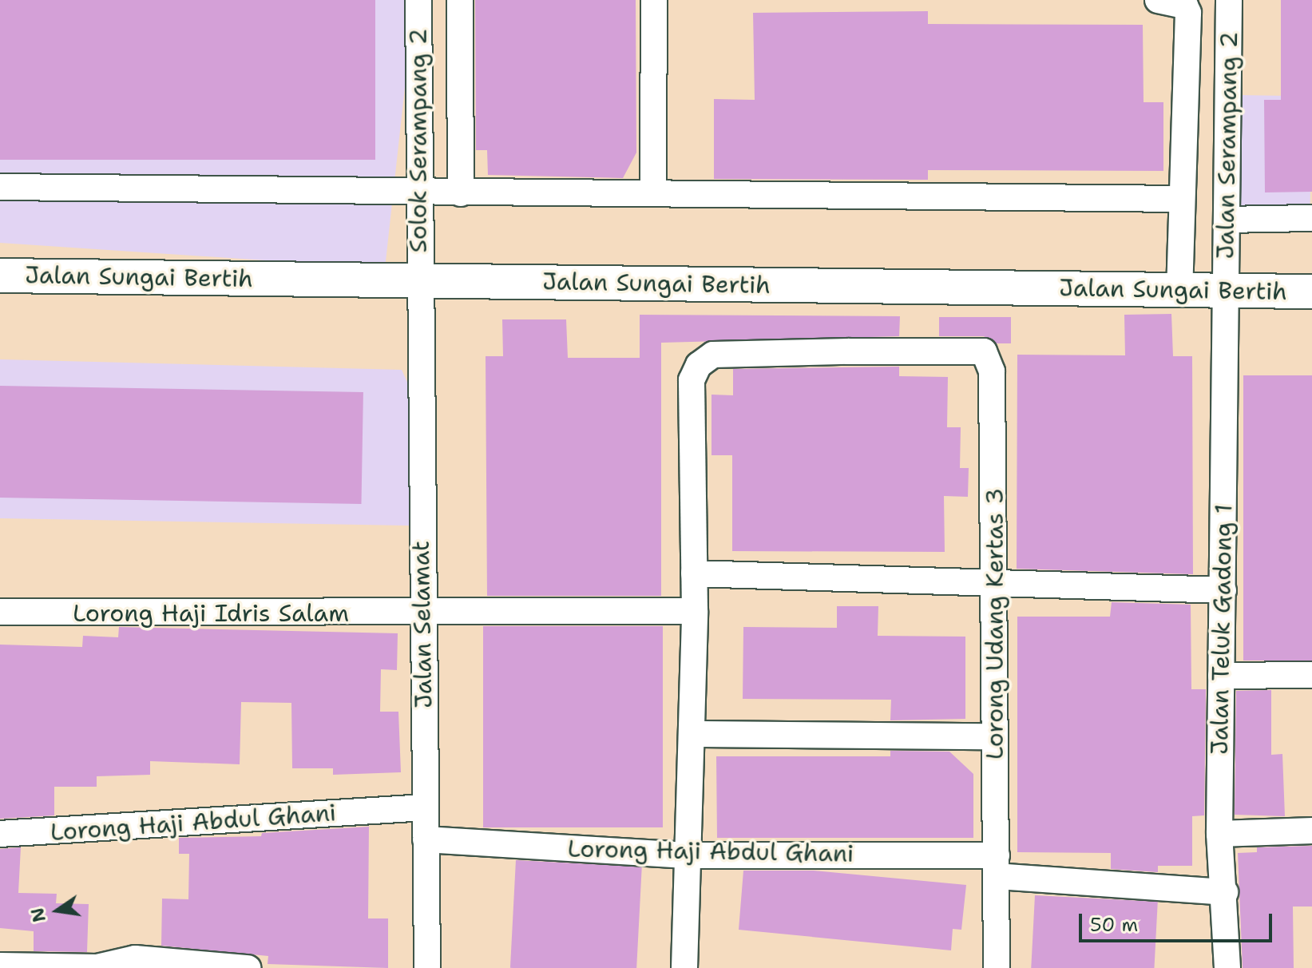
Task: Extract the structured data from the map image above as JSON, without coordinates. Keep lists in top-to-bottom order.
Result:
{
  "streets": {
    "main road": ["Jalan Sungai Bertih"],
    "street": [
      "Solok Serampang 2",
      "Jalan Serampang 2",
      "Lorong Haji Idris Salam",
      "Lorong Udang Kertas 3",
      "Jalan Selamat",
      "Jalan Teluk Gadong 1",
      "Lorong Haji Abdul Ghani"
    ]
  },
  "crossings": [
    ["Solok Serampang 2", "Jalan Sungai Bertih"],
    ["Solok Serampang 2", "Jalan Selamat"],
    ["Jalan Serampang 2", "Jalan Sungai Bertih"],
    ["Jalan Serampang 2", "Jalan Teluk Gadong 1"],
    ["Jalan Sungai Bertih", "Jalan Selamat"],
    ["Jalan Sungai Bertih", "Jalan Teluk Gadong 1"],
    ["Lorong Haji Idris Salam", "Jalan Selamat"],
    ["Lorong Udang Kertas 3", "Lorong Haji Abdul Ghani"],
    ["Jalan Selamat", "Lorong Haji Abdul Ghani"],
    ["Jalan Teluk Gadong 1", "Lorong Haji Abdul Ghani"]
  ],
  "scale_bar": "50 m",
  "north": "left"
}
